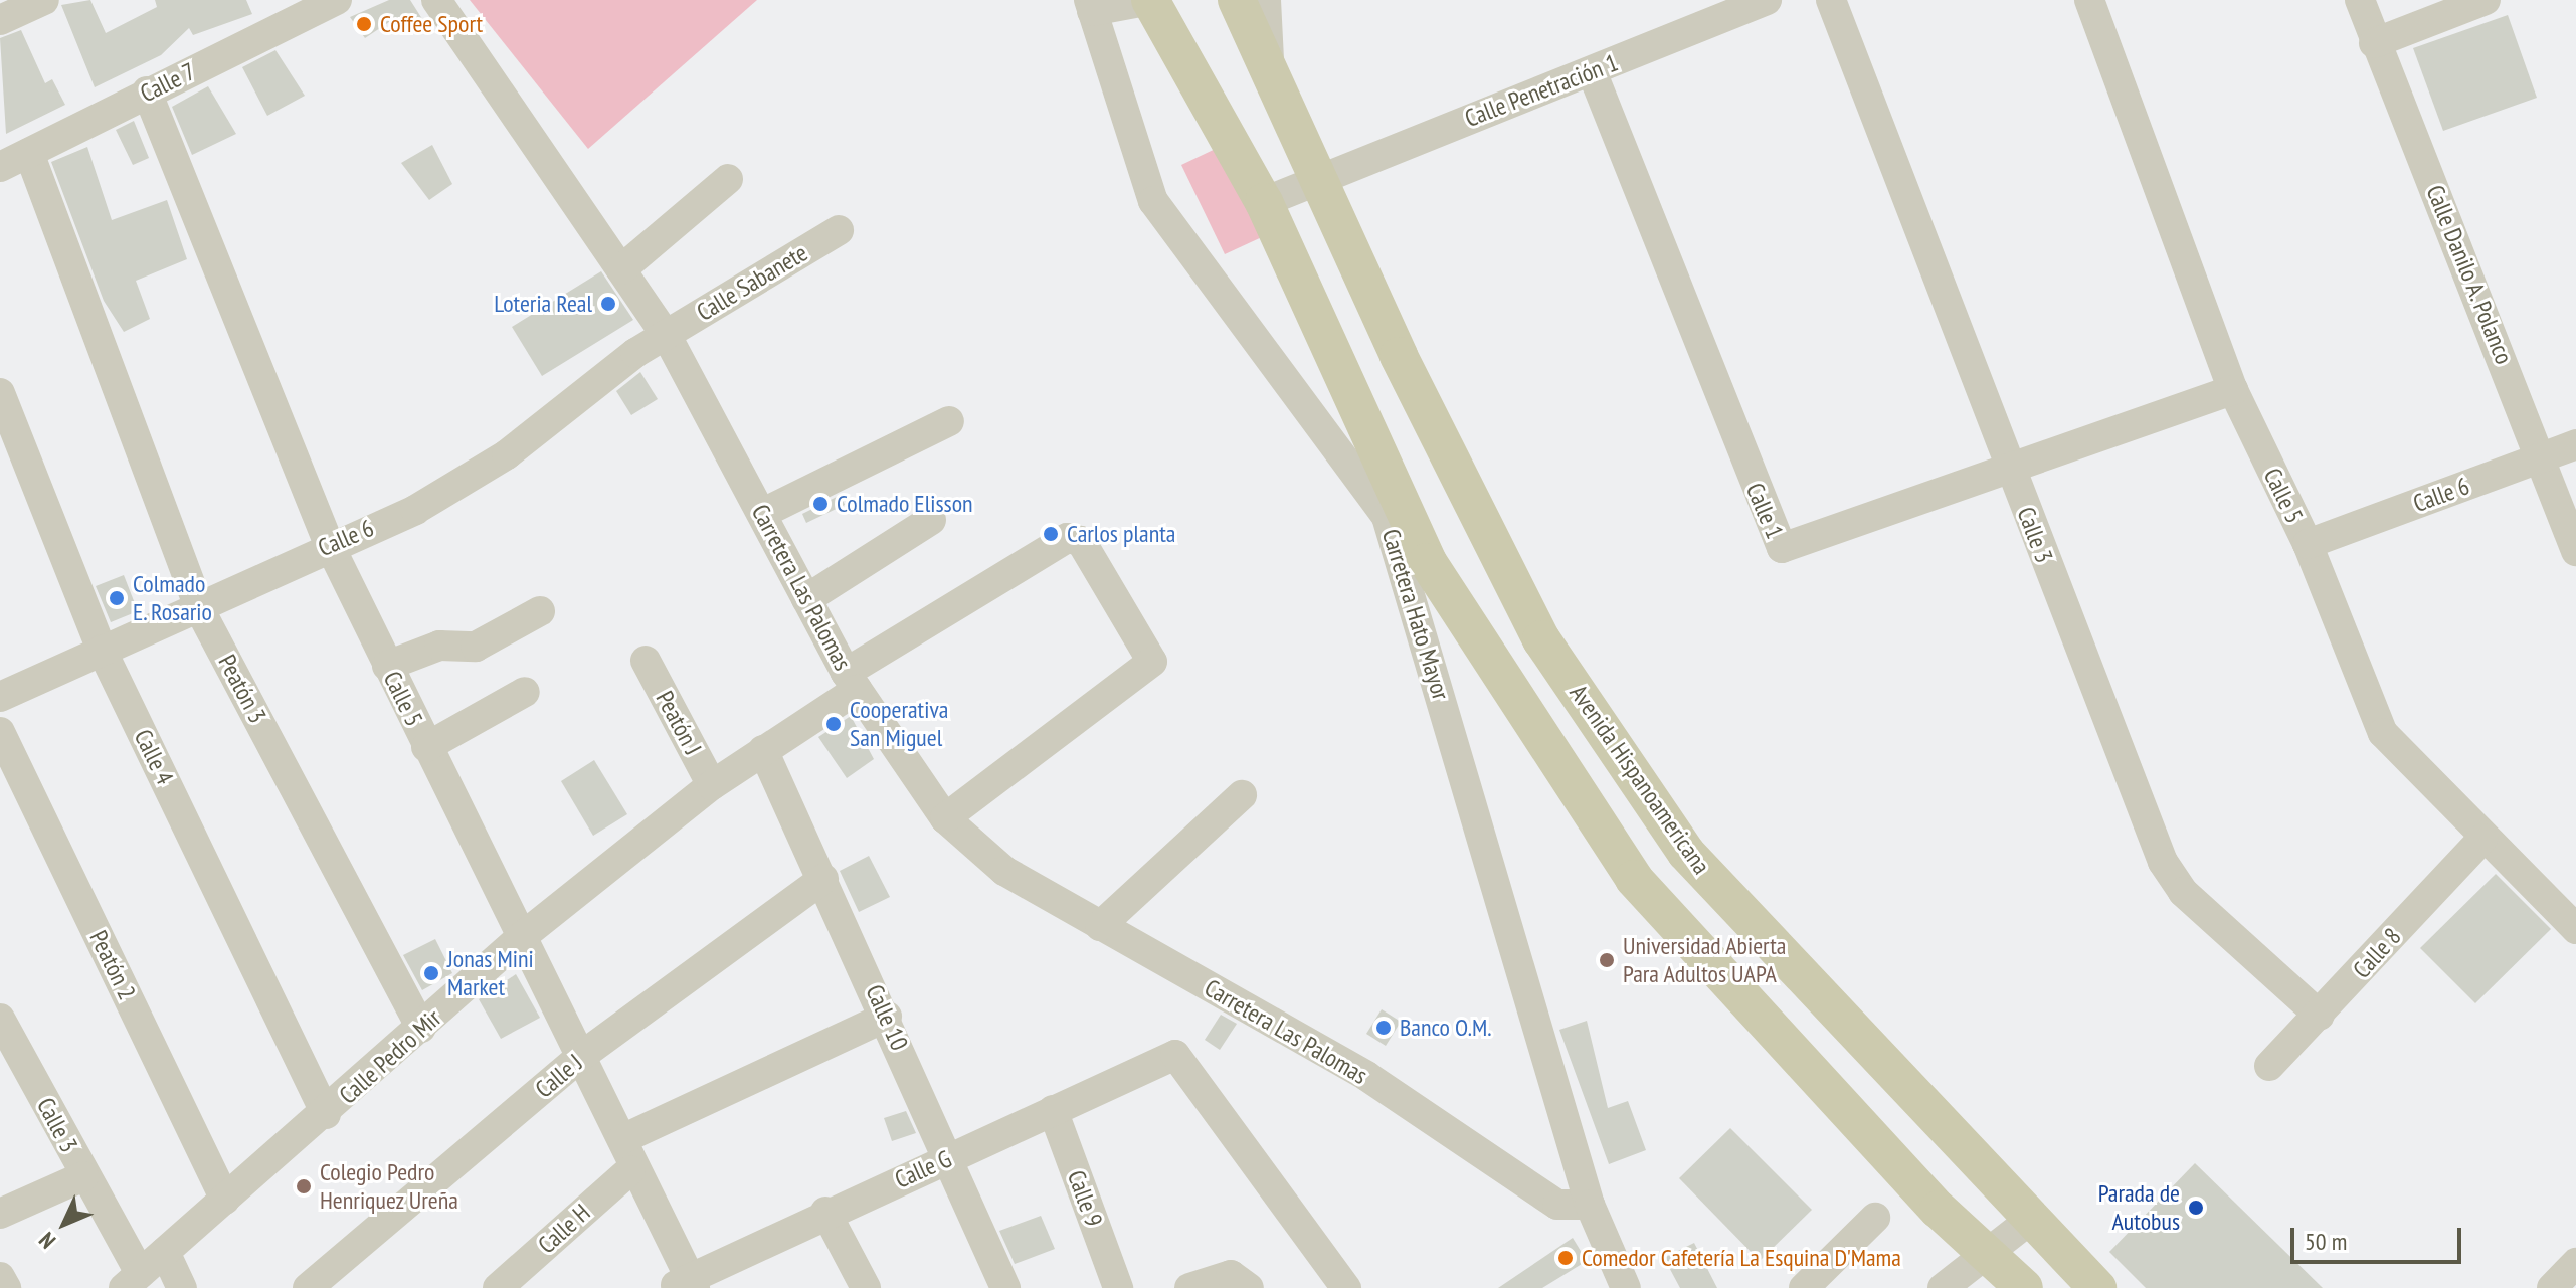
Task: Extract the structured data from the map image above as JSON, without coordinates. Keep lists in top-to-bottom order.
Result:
{
  "streets": {
    "main road": ["Avenida Hispanoamericana"],
    "street": [
      "Calle 7",
      "Calle Penetración 1",
      "Calle Danilo A. Polanco",
      "Calle Sabanete",
      "Calle 6",
      "Calle 5",
      "Calle 1",
      "Calle 3",
      "Carretera Las Palomas",
      "Carretera Hato Mayor",
      "Peatón 3",
      "Peatón J",
      "Calle 4",
      "Calle 8",
      "Peatón 2",
      "Calle 10",
      "Calle Pedro Mir",
      "Calle J",
      "Calle G",
      "Calle 9",
      "Calle H"
    ]
  },
  "crossings": [
    ["Calle 7", "Calle 5"],
    ["Calle 7", "Peatón 3"],
    ["Calle Penetración 1", "Calle 1"],
    ["Calle Penetración 1", "Avenida Hispanoamericana"],
    ["Calle Danilo A. Polanco", "Calle 6"],
    ["Calle Sabanete", "Calle 6"],
    ["Calle Sabanete", "Carretera Las Palomas"],
    ["Calle 6", "Calle 5"],
    ["Calle 6", "Carretera Las Palomas"],
    ["Calle 6", "Peatón 3"],
    ["Calle 6", "Calle 4"],
    ["Calle 5", "Calle 1"],
    ["Calle 5", "Calle 8"],
    ["Calle 5", "Calle Pedro Mir"],
    ["Calle 5", "Calle J"],
    ["Calle 5", "Calle G"],
    ["Calle 5", "Calle H"],
    ["Calle 1", "Calle 3"],
    ["Calle 3", "Calle 8"],
    ["Calle 3", "Calle Pedro Mir"],
    ["Carretera Las Palomas", "Carretera Hato Mayor"],
    ["Carretera Las Palomas", "Calle Pedro Mir"],
    ["Peatón 3", "Calle Pedro Mir"],
    ["Peatón J", "Calle Pedro Mir"],
    ["Calle 4", "Calle Pedro Mir"],
    ["Peatón 2", "Calle Pedro Mir"],
    ["Calle 10", "Calle Pedro Mir"],
    ["Calle 10", "Calle J"],
    ["Calle 10", "Calle G"],
    ["Calle G", "Calle 9"]
  ],
  "places": [
    "Coffee Sport",
    "Loteria Real",
    "Colmado Elisson",
    "Carlos planta",
    "Colmado E. Rosario",
    "Cooperativa San Miguel",
    "Universidad Abierta Para Adultos UAPA",
    "Jonas Mini Market",
    "Banco O.M.",
    "Colegio Pedro Henriquez Ureña",
    "Parada de Autobus",
    "Comedor Cafetería La Esquina D'Mama"
  ],
  "scale_bar": "50 m",
  "north": "bottom left"
}
